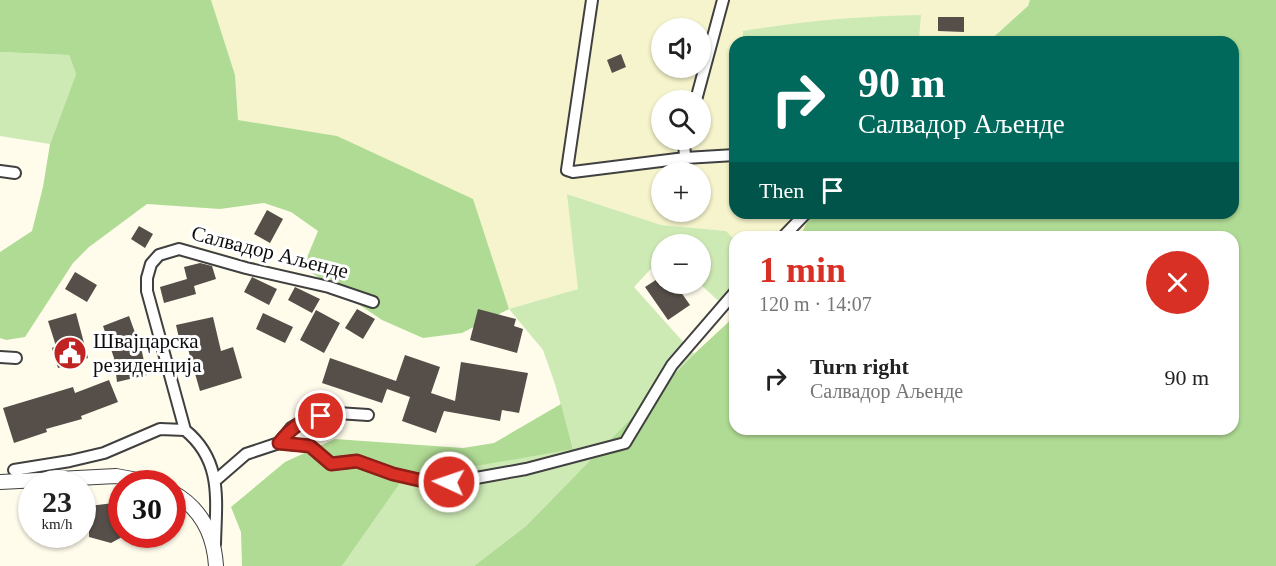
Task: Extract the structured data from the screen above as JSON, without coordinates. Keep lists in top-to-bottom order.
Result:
{
  "streets": {
    "street": ["Салвадор Аљенде"]
  },
  "places": {
    "public building": ["Швајцарска резиденција"]
  },
  "page": {
    "map_buttons": ["+", "−"],
    "turn": ["90 m", "Салвадор Аљенде"],
    "then": "Then",
    "heading": ["1 min", "120 m · 14:07"],
    "list": [
      {
        "name": "Turn right",
        "note": "Салвадор Аљенде",
        "value": "90 m"
      }
    ],
    "speed": "23 km/h",
    "limit": "30"
  }
}
